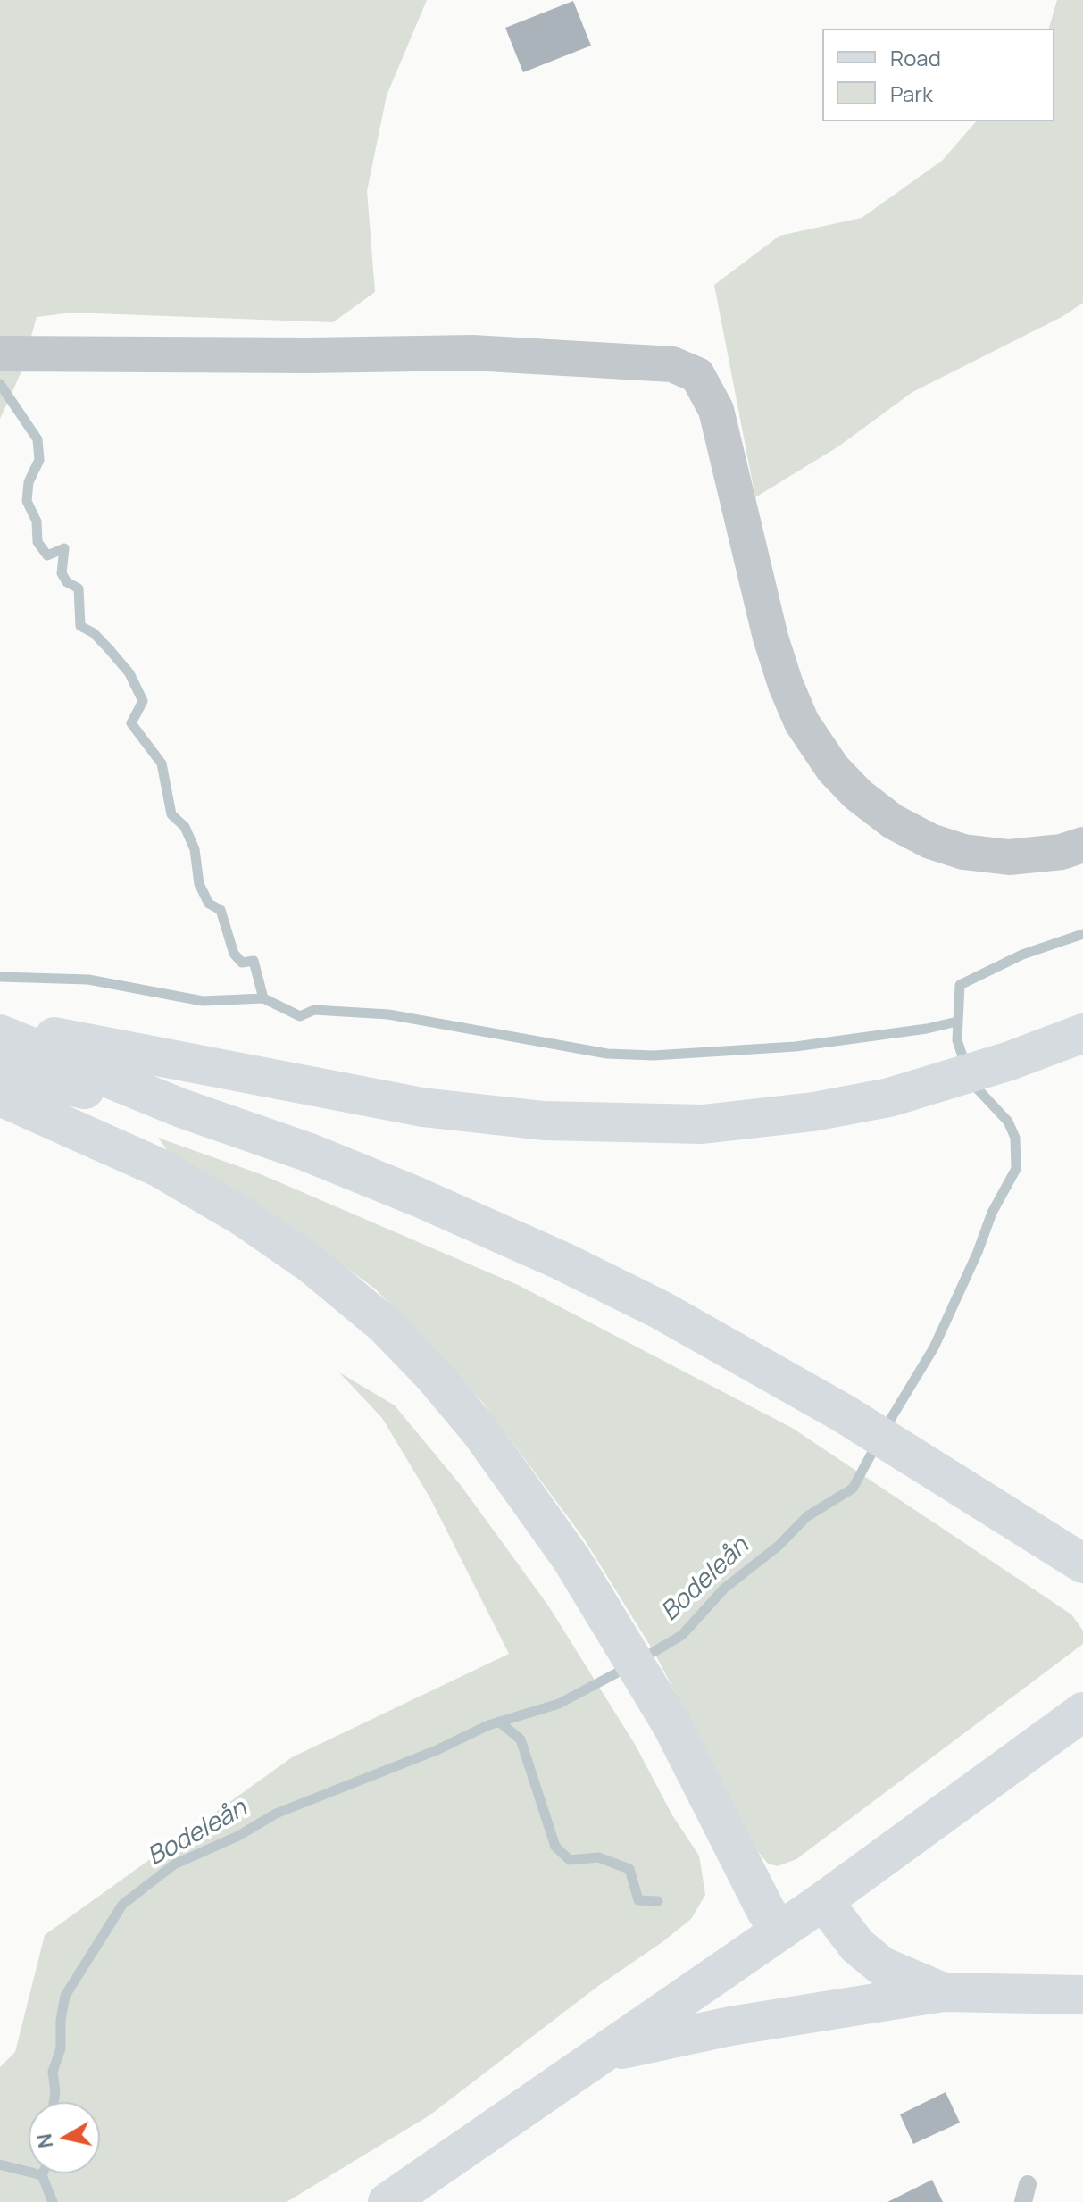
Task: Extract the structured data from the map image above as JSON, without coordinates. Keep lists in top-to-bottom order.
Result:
{
  "water": ["Bodeleån"],
  "legend": ["Road", "Park"],
  "north": "left"
}
